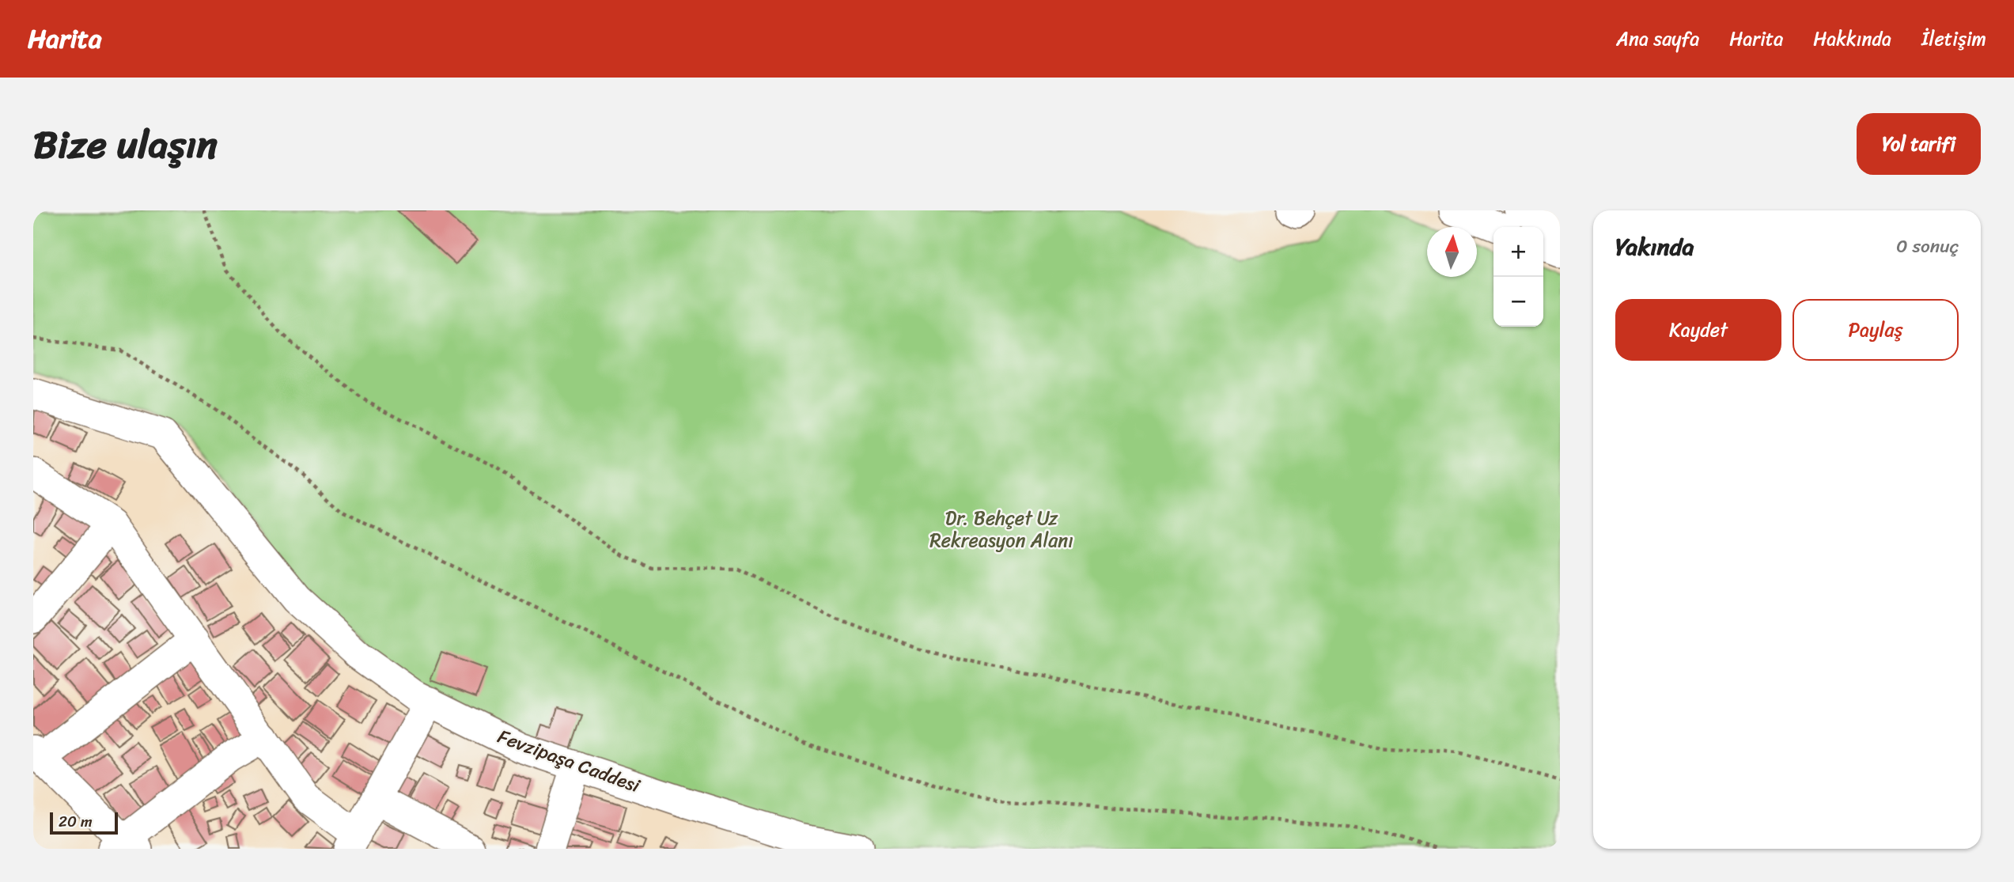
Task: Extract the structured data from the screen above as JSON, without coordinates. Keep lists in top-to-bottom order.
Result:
{
  "streets": {
    "street": ["Fevzipaşa Caddesi"]
  },
  "parks": ["Dr. Behçet Uz Rekreasyon Alanı"],
  "scale_bar": "20 m",
  "north": "top",
  "page": {
    "header": "Harita",
    "nav": [
      "Ana sayfa",
      "Harita",
      "Hakkında",
      "İletişim"
    ],
    "title": "Bize ulaşın",
    "buttons": [
      "Yol tarifi",
      ["Kaydet", "Paylaş"]
    ],
    "heading": ["Yakında", "0 sonuç"],
    "map_buttons": ["+", "−"],
    "scale": "20 m"
  }
}
